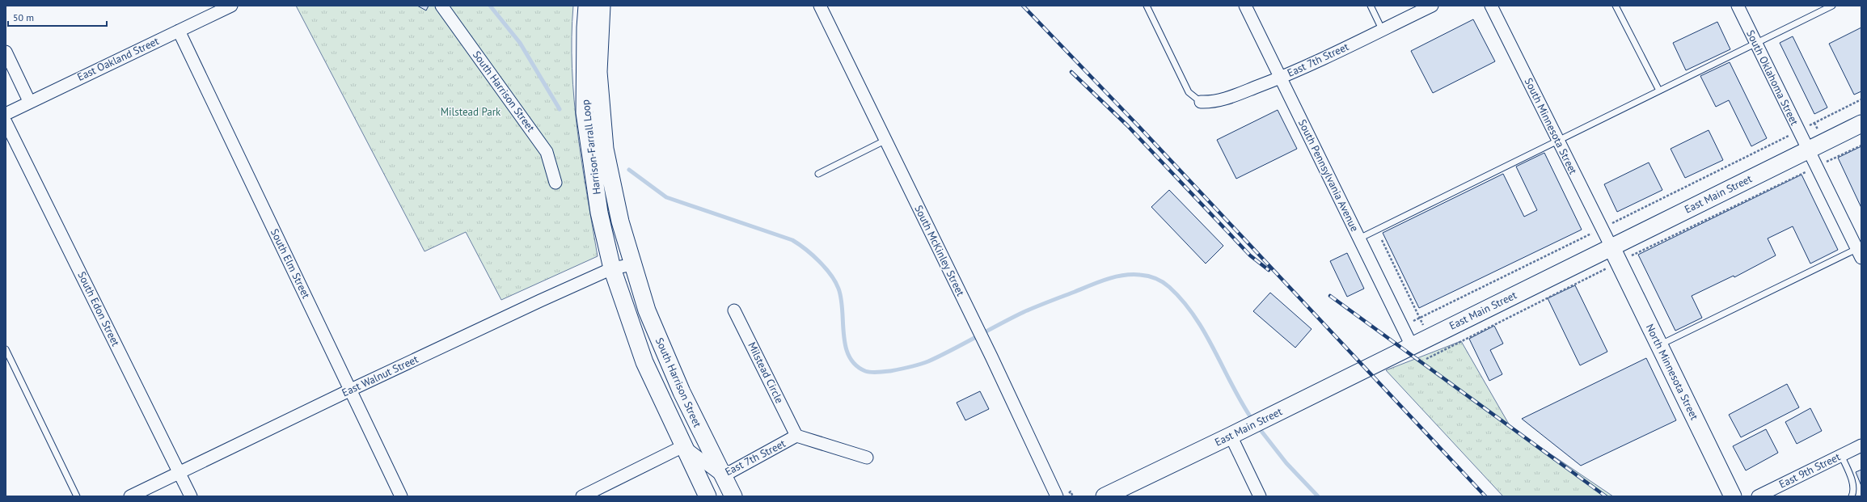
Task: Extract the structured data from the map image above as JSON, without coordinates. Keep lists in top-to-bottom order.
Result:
{
  "streets": {
    "street": [
      "East Oakland Street",
      "East 7th Street",
      "South Oklahoma Street",
      "South Harrison Street",
      "South Minnesota Street",
      "Harrison-Farrall Loop",
      "South Pennsylvania Avenue",
      "East Main Street",
      "South McKinley Street",
      "South Elm Street",
      "South Edon Street",
      "North Minnesota Street",
      "Milstead Circle",
      "East Walnut Street",
      "East 9th Street"
    ]
  },
  "crossings": [
    ["East Oakland Street", "South Elm Street"],
    ["East 7th Street", "South Harrison Street"],
    ["East 7th Street", "South Pennsylvania Avenue"],
    ["East 7th Street", "Milstead Circle"],
    ["South Oklahoma Street", "East Main Street"],
    ["South Harrison Street", "Harrison-Farrall Loop"],
    ["South Harrison Street", "East Walnut Street"],
    ["South Minnesota Street", "East Main Street"],
    ["South Minnesota Street", "North Minnesota Street"],
    ["Harrison-Farrall Loop", "East Walnut Street"],
    ["South Pennsylvania Avenue", "East Main Street"],
    ["East Main Street", "North Minnesota Street"],
    ["South Elm Street", "East Walnut Street"],
    ["South Edon Street", "East Walnut Street"]
  ],
  "parks": ["Milstead Park"],
  "scale_bar": "50 m"
}
